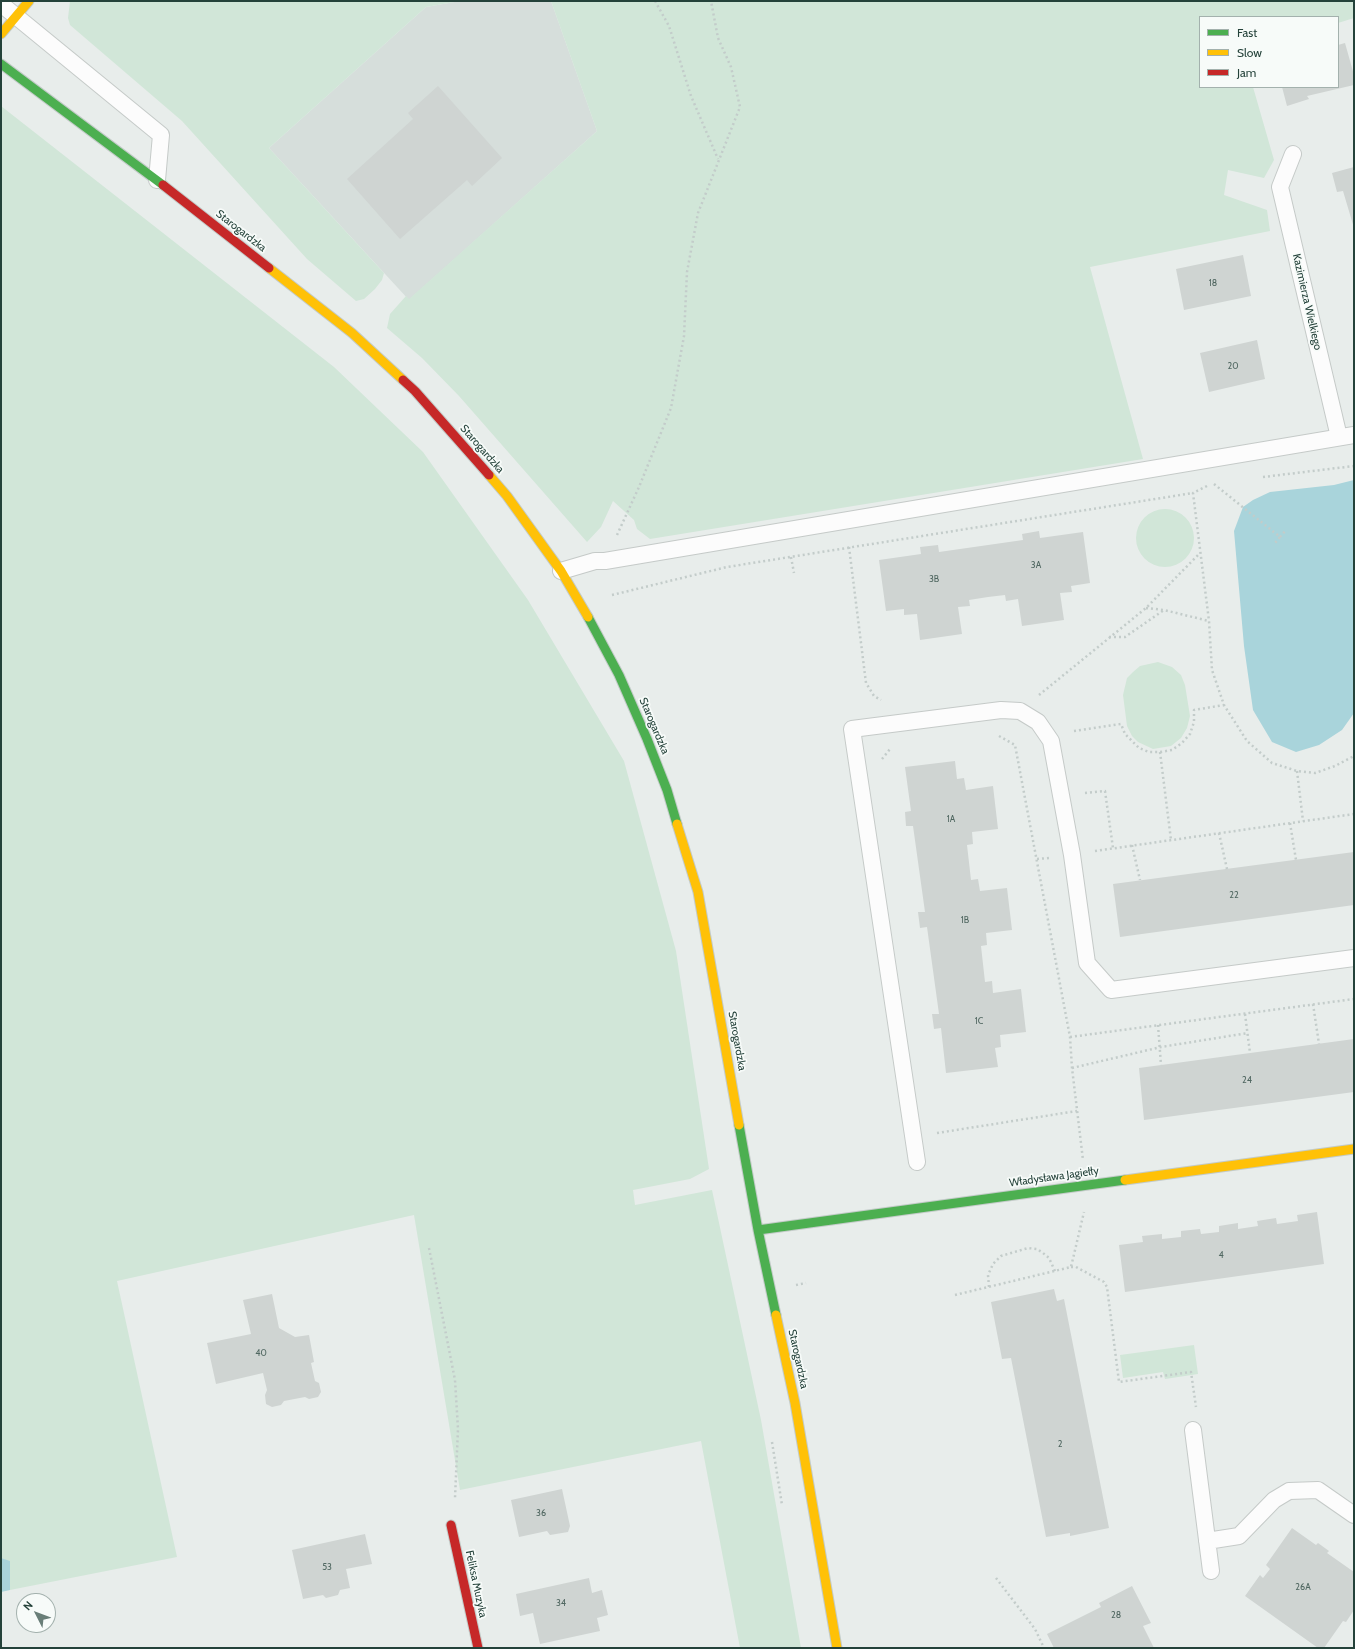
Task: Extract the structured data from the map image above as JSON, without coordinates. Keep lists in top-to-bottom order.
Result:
{
  "streets": {
    "main road": ["Starogardzka", "Władysława Jagiełły", "Feliksa Muzyka"],
    "lane": ["Kazimierza Wielkiego"]
  },
  "crossings": [
    ["Starogardzka", "Władysława Jagiełły"]
  ],
  "house_numbers": [
    "18",
    "20",
    "3A",
    "3B",
    "1A",
    "22",
    "1B",
    "1C",
    "24",
    "4",
    "40",
    "2",
    "36",
    "53",
    "26A",
    "34",
    "28"
  ],
  "legend": ["Fast", "Slow", "Jam"],
  "north": "top left"
}
